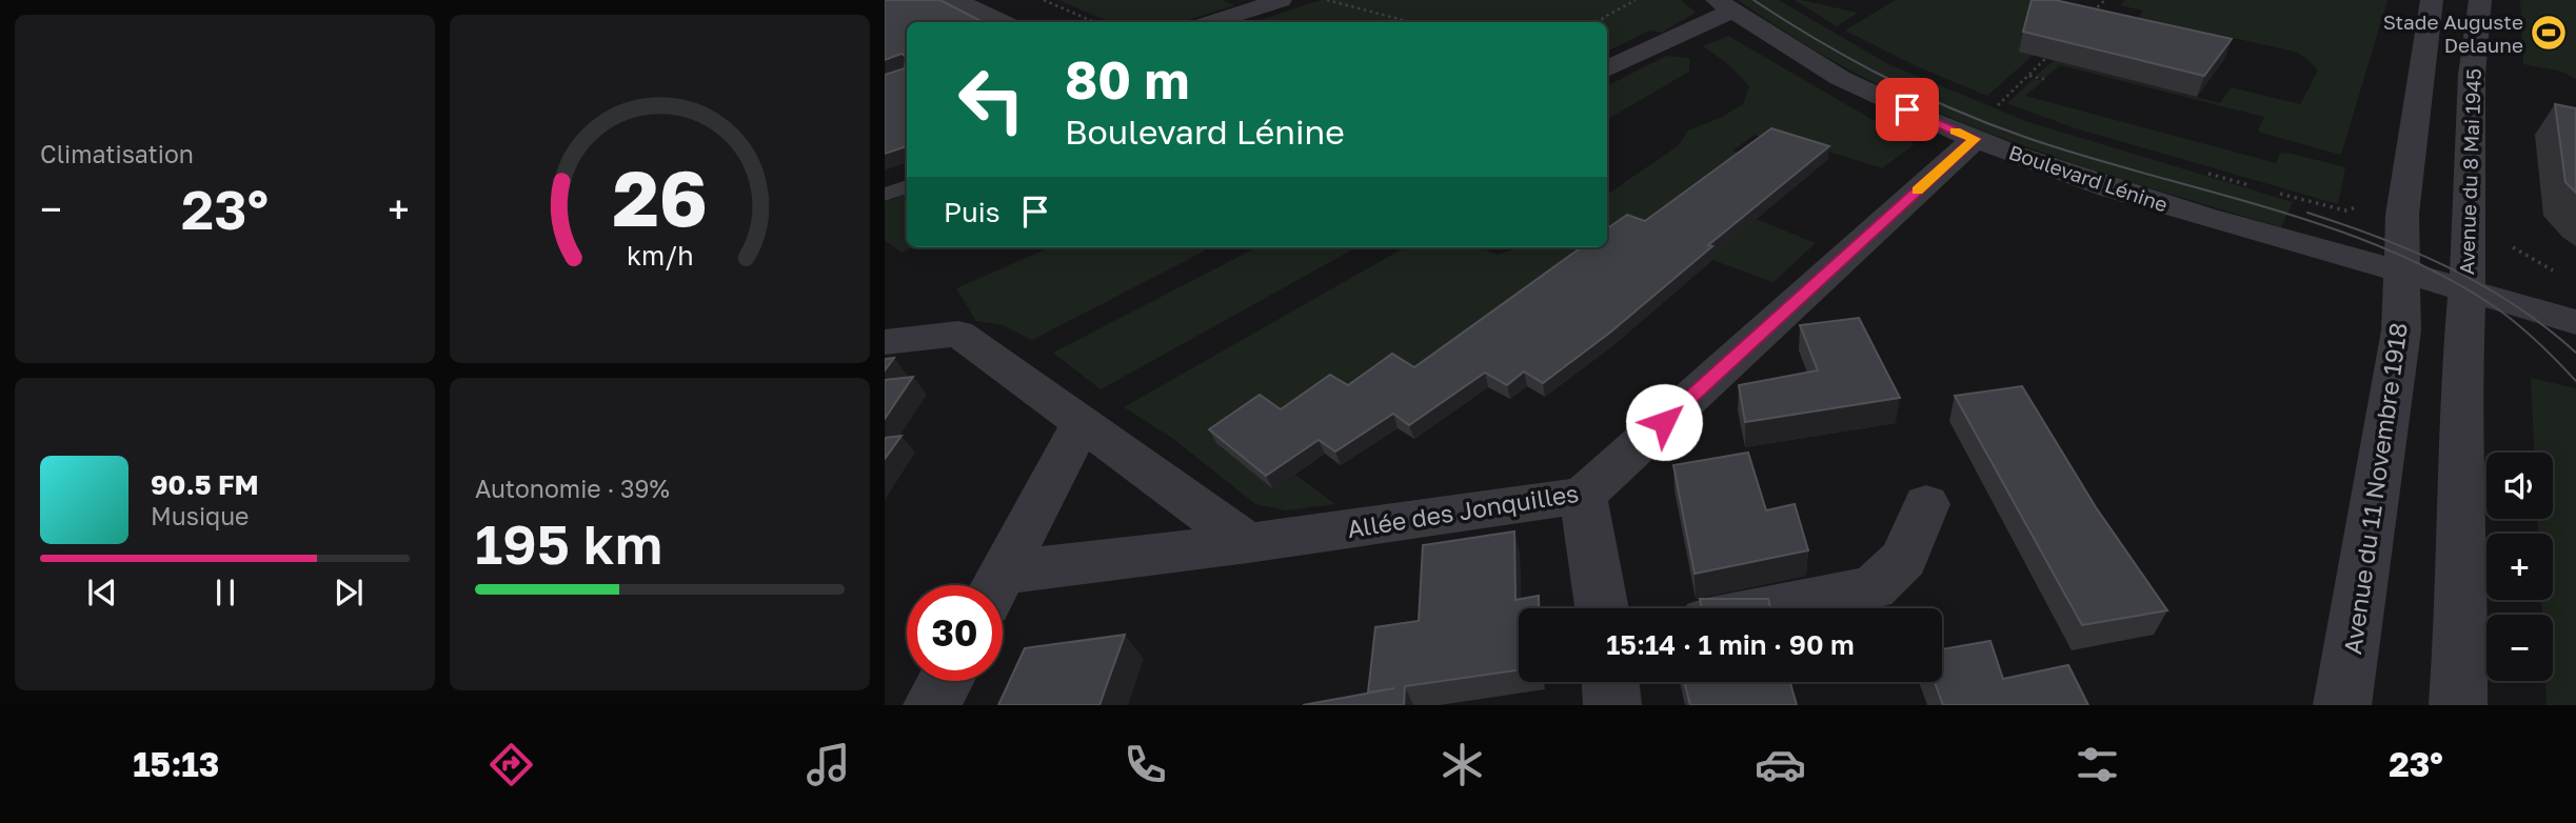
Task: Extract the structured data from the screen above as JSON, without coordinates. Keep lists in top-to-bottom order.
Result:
{
  "streets": {
    "street": [
      "Avenue du 8 Mai 1945",
      "Boulevard Lénine",
      "Avenue du 11 Novembre 1918",
      "Allée des Jonquilles"
    ]
  },
  "crossings": [
    ["Avenue du 8 Mai 1945", "Boulevard Lénine"],
    ["Avenue du 8 Mai 1945", "Avenue du 11 Novembre 1918"],
    ["Boulevard Lénine", "Avenue du 11 Novembre 1918"],
    ["Boulevard Lénine", "Allée des Jonquilles"]
  ],
  "places": {
    "sports": ["Stade Auguste Delaune"]
  },
  "page": {
    "tile": [
      "Climatisation",
      ["Autonomie · 39%", "195 km"]
    ],
    "turn": ["80 m", "Boulevard Lénine"],
    "then": "Puis",
    "heat": ["−", "23°", "+"],
    "map_buttons": ["+", "−"],
    "song": ["90.5 FM", "Musique"],
    "limit": "30",
    "trip": "15:14 · 1 min · 90 m",
    "tabs": ["15:13", "23°"],
    "gauge": ["26", "km/h"]
  }
}
